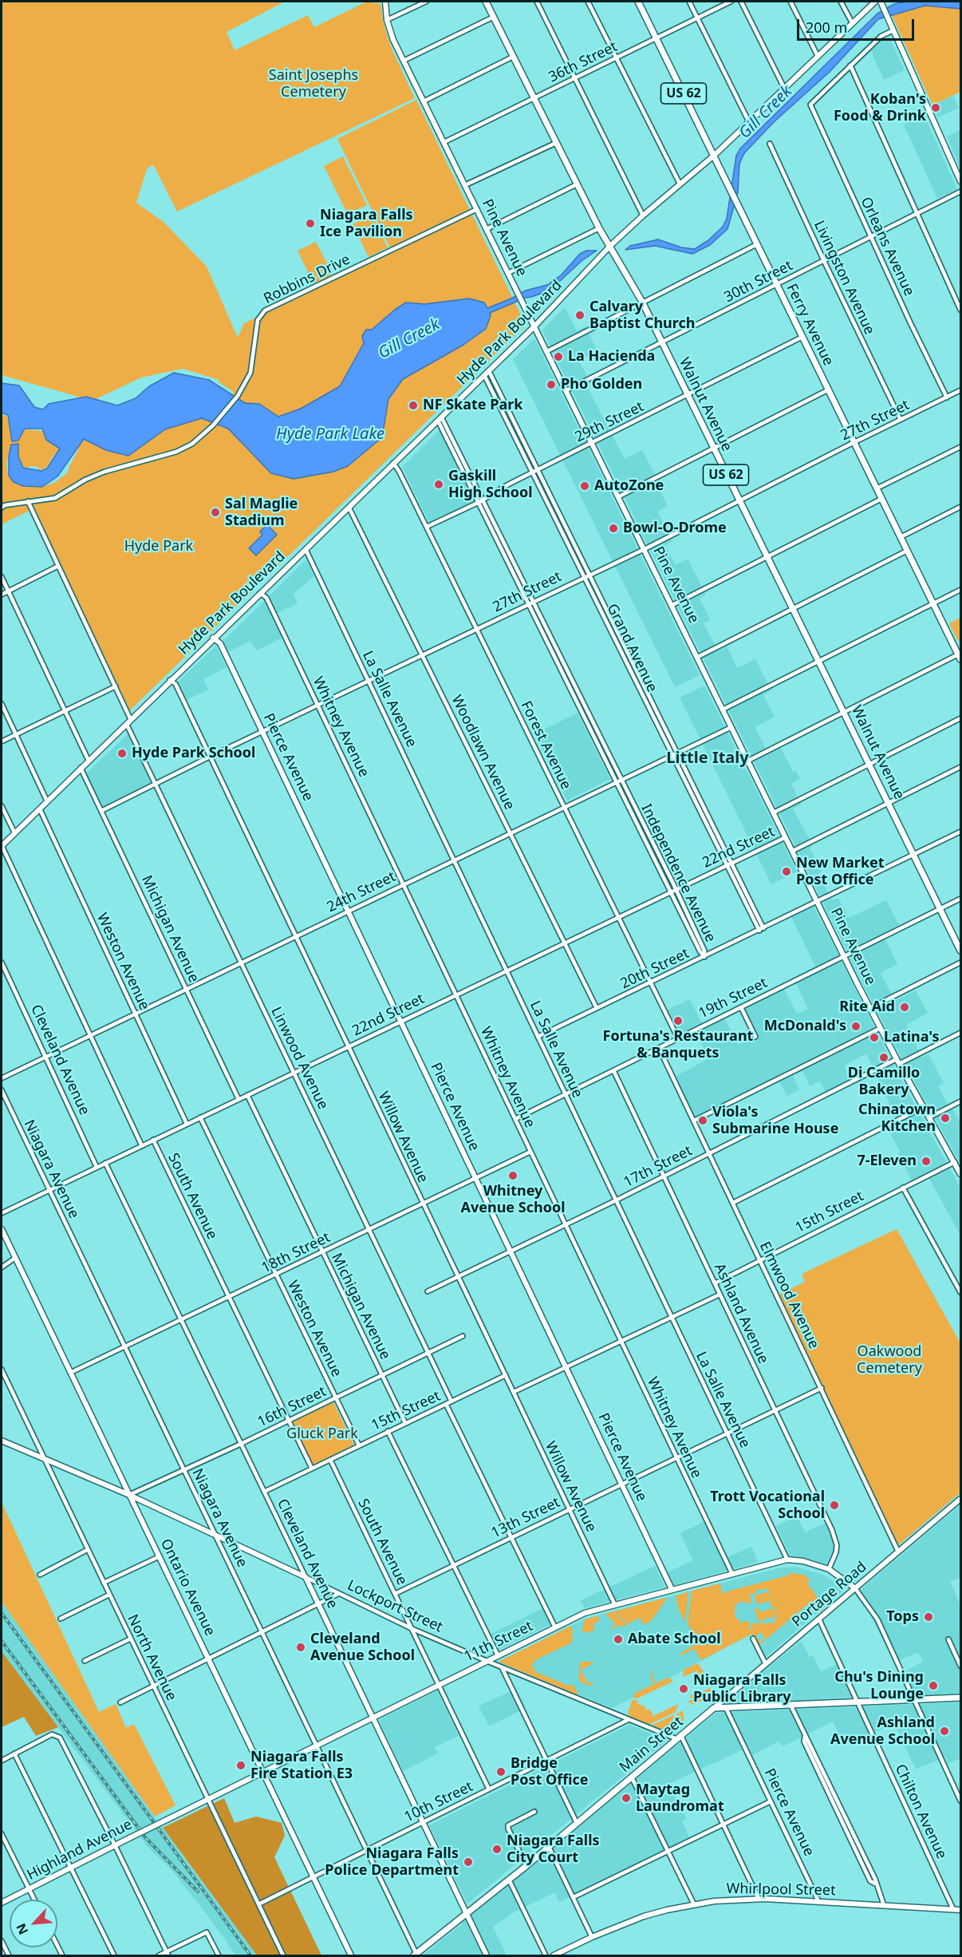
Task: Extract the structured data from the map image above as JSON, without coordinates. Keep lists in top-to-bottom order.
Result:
{
  "streets": {
    "main road": [
      "US 62",
      "Ferry Avenue",
      "Walnut Avenue",
      "Main Street"
    ],
    "street": [
      "36th Street",
      "Pine Avenue",
      "Orleans Avenue",
      "Livingston Avenue",
      "Robbins Drive",
      "30th Street",
      "Hyde Park Boulevard",
      "27th Street",
      "29th Street",
      "La Salle Avenue",
      "Whitney Avenue",
      "Forest Avenue",
      "Woodlawn Avenue",
      "Pierce Avenue",
      "22nd Street",
      "Independence Avenue",
      "24th Street",
      "Michigan Avenue",
      "Weston Avenue",
      "20th Street",
      "19th Street",
      "Linwood Avenue",
      "Cleveland Avenue",
      "Willow Avenue",
      "17th Street",
      "Niagara Avenue",
      "South Avenue",
      "15th Street",
      "18th Street",
      "Elmwood Avenue",
      "Ashland Avenue",
      "16th Street",
      "13th Street",
      "Ontario Avenue",
      "Portage Road",
      "Lockport Street",
      "11th Street",
      "North Avenue",
      "10th Street",
      "Chilton Avenue",
      "Highland Avenue",
      "Whirlpool Street"
    ]
  },
  "crossings": [
    ["36th Street", "Pine Avenue"],
    ["36th Street", "Ferry Avenue"],
    ["36th Street", "Walnut Avenue"],
    ["Pine Avenue", "Robbins Drive"],
    ["Pine Avenue", "30th Street"],
    ["Pine Avenue", "Hyde Park Boulevard"],
    ["Pine Avenue", "27th Street"],
    ["Pine Avenue", "29th Street"],
    ["Pine Avenue", "22nd Street"],
    ["Pine Avenue", "24th Street"],
    ["Pine Avenue", "20th Street"],
    ["Pine Avenue", "19th Street"],
    ["Pine Avenue", "17th Street"],
    ["Pine Avenue", "15th Street"],
    ["Orleans Avenue", "30th Street"],
    ["Orleans Avenue", "27th Street"],
    ["Livingston Avenue", "30th Street"],
    ["Livingston Avenue", "27th Street"],
    ["30th Street", "Ferry Avenue"],
    ["30th Street", "Walnut Avenue"],
    ["Ferry Avenue", "Hyde Park Boulevard"],
    ["Ferry Avenue", "27th Street"],
    ["Ferry Avenue", "29th Street"],
    ["Hyde Park Boulevard", "Walnut Avenue"],
    ["Hyde Park Boulevard", "La Salle Avenue"],
    ["Hyde Park Boulevard", "Whitney Avenue"],
    ["Hyde Park Boulevard", "Forest Avenue"],
    ["Hyde Park Boulevard", "Woodlawn Avenue"],
    ["Hyde Park Boulevard", "Pierce Avenue"],
    ["Hyde Park Boulevard", "Independence Avenue"],
    ["Hyde Park Boulevard", "Michigan Avenue"],
    ["Hyde Park Boulevard", "Weston Avenue"],
    ["Hyde Park Boulevard", "Linwood Avenue"],
    ["Hyde Park Boulevard", "Willow Avenue"],
    ["Walnut Avenue", "27th Street"],
    ["Walnut Avenue", "29th Street"],
    ["Walnut Avenue", "22nd Street"],
    ["Walnut Avenue", "20th Street"],
    ["Walnut Avenue", "19th Street"],
    ["27th Street", "La Salle Avenue"],
    ["27th Street", "Whitney Avenue"],
    ["27th Street", "Forest Avenue"],
    ["27th Street", "Woodlawn Avenue"],
    ["27th Street", "Pierce Avenue"],
    ["27th Street", "Independence Avenue"],
    ["27th Street", "Michigan Avenue"],
    ["27th Street", "Linwood Avenue"],
    ["27th Street", "Willow Avenue"],
    ["29th Street", "Forest Avenue"],
    ["29th Street", "Independence Avenue"],
    ["La Salle Avenue", "22nd Street"],
    ["La Salle Avenue", "24th Street"],
    ["La Salle Avenue", "20th Street"],
    ["La Salle Avenue", "19th Street"],
    ["La Salle Avenue", "17th Street"],
    ["La Salle Avenue", "13th Street"],
    ["La Salle Avenue", "11th Street"],
    ["Whitney Avenue", "22nd Street"],
    ["Whitney Avenue", "24th Street"],
    ["Whitney Avenue", "19th Street"],
    ["Whitney Avenue", "17th Street"],
    ["Whitney Avenue", "18th Street"],
    ["Whitney Avenue", "13th Street"],
    ["Whitney Avenue", "11th Street"],
    ["Forest Avenue", "22nd Street"],
    ["Forest Avenue", "24th Street"],
    ["Forest Avenue", "20th Street"],
    ["Forest Avenue", "19th Street"],
    ["Woodlawn Avenue", "22nd Street"],
    ["Woodlawn Avenue", "24th Street"],
    ["Woodlawn Avenue", "20th Street"],
    ["Pierce Avenue", "22nd Street"],
    ["Pierce Avenue", "24th Street"],
    ["Pierce Avenue", "17th Street"],
    ["Pierce Avenue", "18th Street"],
    ["Pierce Avenue", "13th Street"],
    ["Pierce Avenue", "11th Street"],
    ["Pierce Avenue", "Whirlpool Street"],
    ["22nd Street", "Independence Avenue"],
    ["22nd Street", "Michigan Avenue"],
    ["22nd Street", "Weston Avenue"],
    ["22nd Street", "Linwood Avenue"],
    ["22nd Street", "Cleveland Avenue"],
    ["22nd Street", "Willow Avenue"],
    ["22nd Street", "Niagara Avenue"],
    ["22nd Street", "South Avenue"],
    ["Independence Avenue", "24th Street"],
    ["Independence Avenue", "20th Street"],
    ["24th Street", "Michigan Avenue"],
    ["24th Street", "Weston Avenue"],
    ["24th Street", "Linwood Avenue"],
    ["24th Street", "Cleveland Avenue"],
    ["24th Street", "Willow Avenue"],
    ["Michigan Avenue", "15th Street"],
    ["Michigan Avenue", "18th Street"],
    ["Michigan Avenue", "16th Street"],
    ["Weston Avenue", "15th Street"],
    ["Weston Avenue", "18th Street"],
    ["Weston Avenue", "16th Street"],
    ["19th Street", "Elmwood Avenue"],
    ["19th Street", "Ashland Avenue"],
    ["Linwood Avenue", "15th Street"],
    ["Linwood Avenue", "18th Street"],
    ["Linwood Avenue", "16th Street"],
    ["Cleveland Avenue", "15th Street"],
    ["Cleveland Avenue", "18th Street"],
    ["Cleveland Avenue", "16th Street"],
    ["Cleveland Avenue", "Lockport Street"],
    ["Cleveland Avenue", "11th Street"],
    ["Cleveland Avenue", "Main Street"],
    ["Cleveland Avenue", "10th Street"],
    ["Willow Avenue", "17th Street"],
    ["Willow Avenue", "15th Street"],
    ["Willow Avenue", "18th Street"],
    ["Willow Avenue", "13th Street"],
    ["Willow Avenue", "11th Street"],
    ["17th Street", "Elmwood Avenue"],
    ["17th Street", "Ashland Avenue"],
    ["Niagara Avenue", "18th Street"],
    ["Niagara Avenue", "16th Street"],
    ["Niagara Avenue", "Lockport Street"],
    ["Niagara Avenue", "11th Street"],
    ["Niagara Avenue", "Main Street"],
    ["Niagara Avenue", "10th Street"],
    ["South Avenue", "15th Street"],
    ["South Avenue", "18th Street"],
    ["South Avenue", "16th Street"],
    ["South Avenue", "13th Street"],
    ["South Avenue", "Lockport Street"],
    ["South Avenue", "11th Street"],
    ["South Avenue", "10th Street"],
    ["15th Street", "Elmwood Avenue"],
    ["15th Street", "Ashland Avenue"],
    ["18th Street", "Ontario Avenue"],
    ["Elmwood Avenue", "13th Street"],
    ["Elmwood Avenue", "Portage Road"],
    ["Ashland Avenue", "13th Street"],
    ["Ashland Avenue", "11th Street"],
    ["16th Street", "Ontario Avenue"],
    ["16th Street", "Lockport Street"],
    ["Ontario Avenue", "Lockport Street"],
    ["Ontario Avenue", "11th Street"],
    ["Ontario Avenue", "10th Street"],
    ["Portage Road", "11th Street"],
    ["Portage Road", "Main Street"],
    ["Portage Road", "Chilton Avenue"],
    ["Lockport Street", "11th Street"],
    ["Lockport Street", "North Avenue"],
    ["Lockport Street", "Main Street"],
    ["Lockport Street", "10th Street"],
    ["11th Street", "North Avenue"],
    ["11th Street", "Highland Avenue"],
    ["North Avenue", "10th Street"],
    ["Chilton Avenue", "Whirlpool Street"]
  ],
  "districts": ["Little Italy"],
  "water": ["Gill Creek", "Hyde Park Lake"],
  "parks": [
    "Saint Josephs Cemetery",
    "Hyde Park",
    "Oakwood Cemetery",
    "Gluck Park"
  ],
  "places": [
    "Koban's Food & Drink",
    "Niagara Falls Ice Pavilion",
    "Calvary Baptist Church",
    "La Hacienda",
    "Pho Golden",
    "NF Skate Park",
    "Gaskill High School",
    "AutoZone",
    "Sal Maglie Stadium",
    "Bowl-O-Drome",
    "Hyde Park School",
    "New Market Post Office",
    "Rite Aid",
    "Fortuna's Restaurant & Banquets",
    "McDonald's",
    "Latina's",
    "Di Camillo Bakery",
    "Chinatown Kitchen",
    "Viola's Submarine House",
    "7-Eleven",
    "Whitney Avenue School",
    "Trott Vocational School",
    "Tops",
    "Abate School",
    "Cleveland Avenue School",
    "Chu's Dining Lounge",
    "Niagara Falls Public Library",
    "Ashland Avenue School",
    "Niagara Falls Fire Station E3",
    "Bridge Post Office",
    "Maytag Laundromat",
    "Niagara Falls City Court",
    "Niagara Falls Police Department"
  ],
  "scale_bar": "200 m",
  "north": "bottom left"
}
